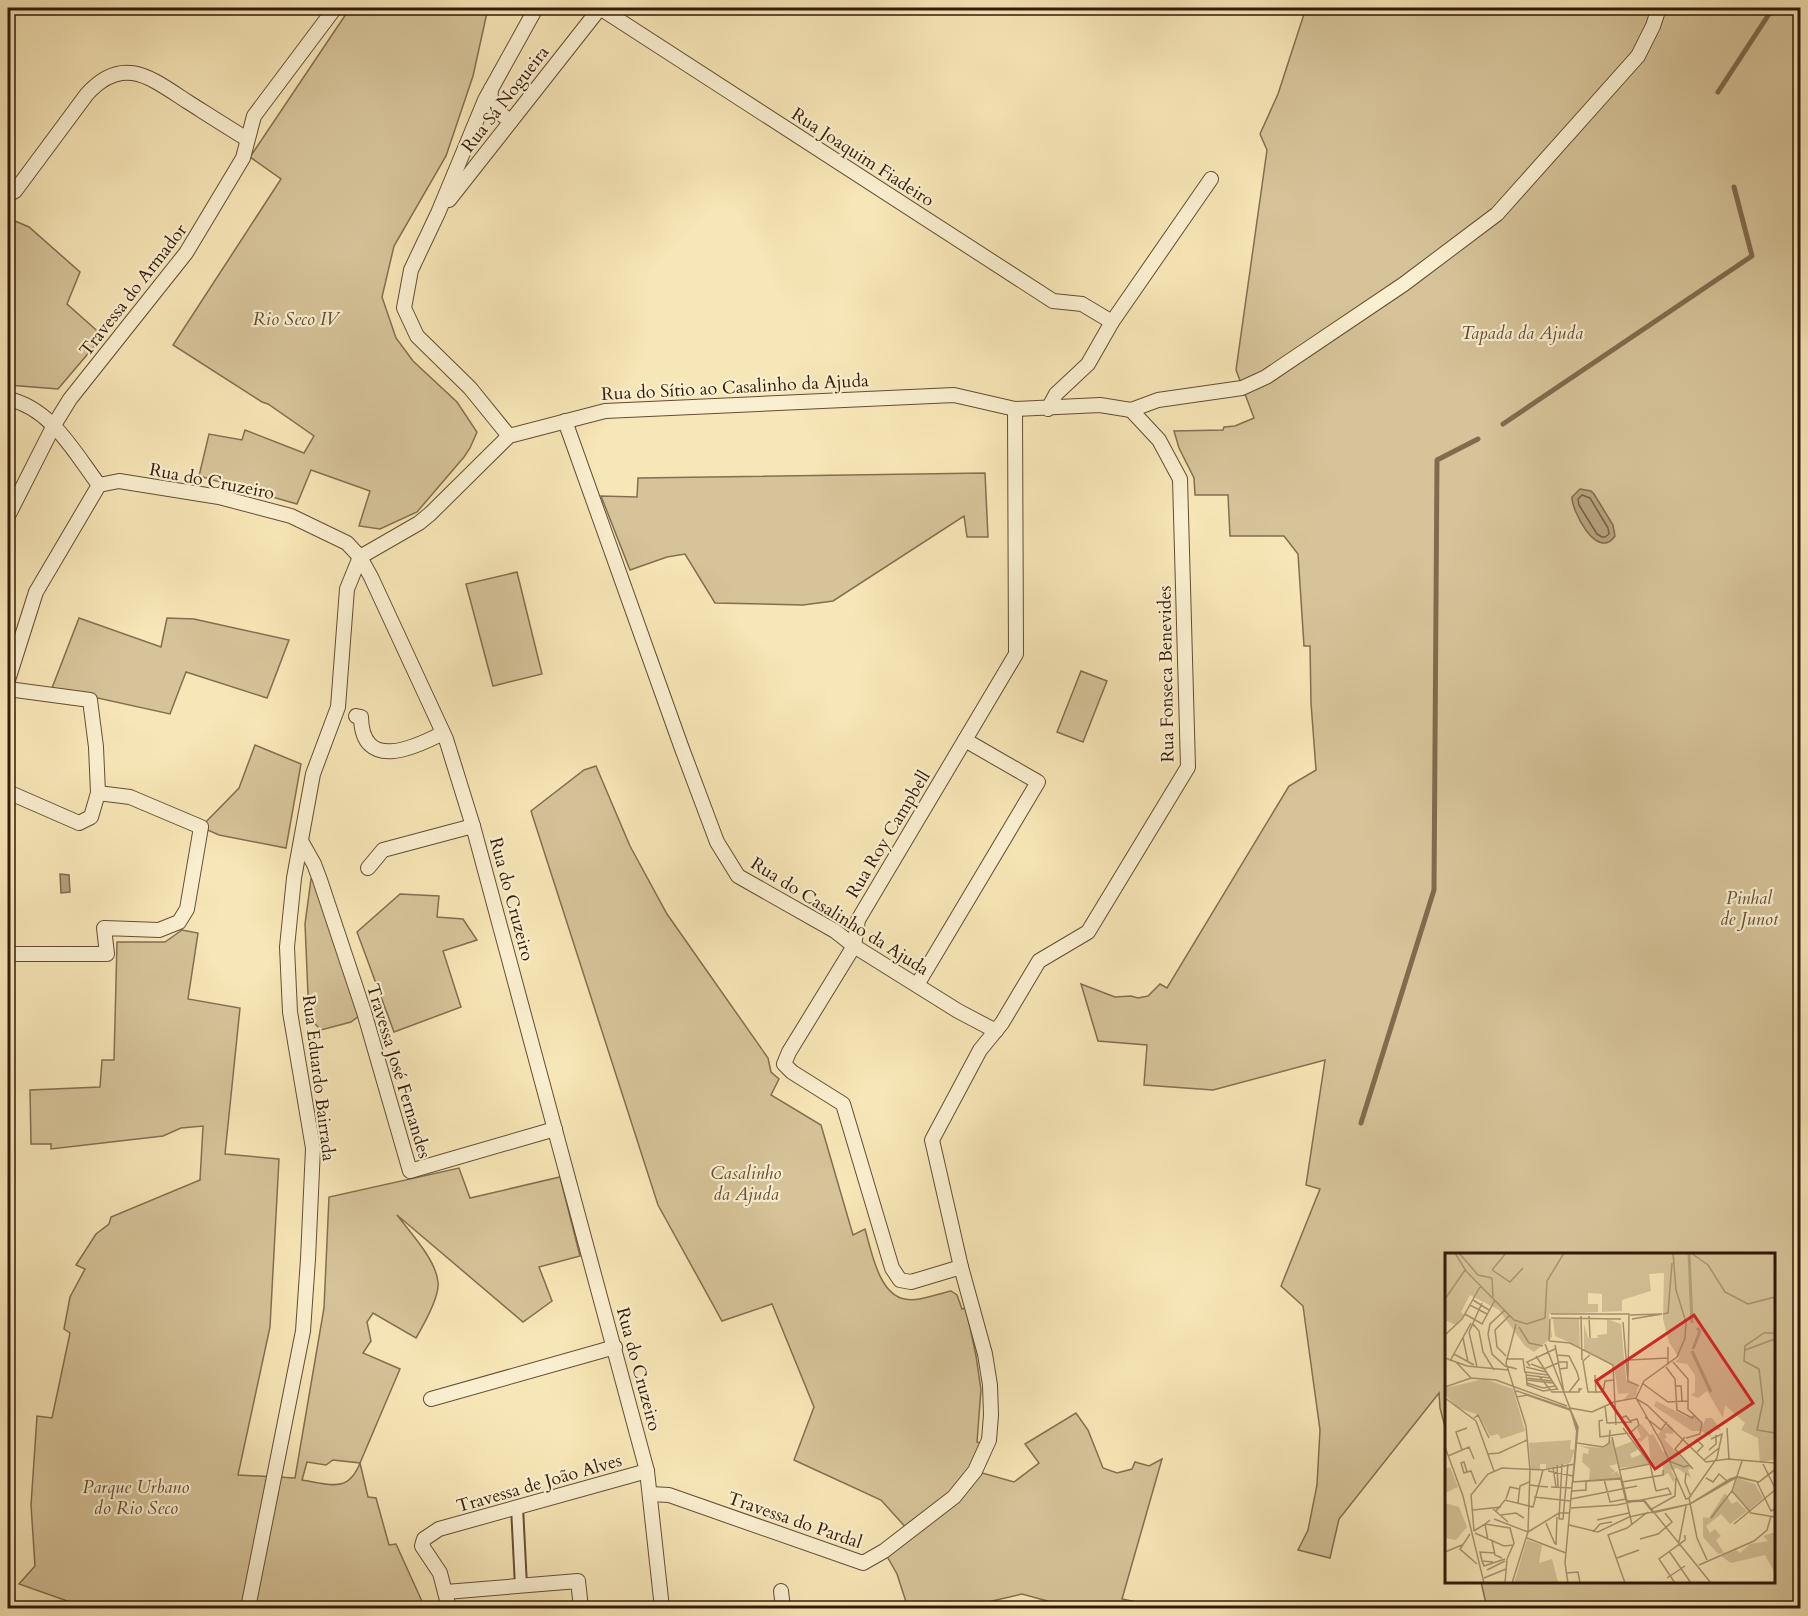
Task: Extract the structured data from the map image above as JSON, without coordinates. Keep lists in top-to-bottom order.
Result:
{
  "streets": {
    "street": [
      "Rua Sá Nogueira",
      "Rua Joaquim Fiadeiro",
      "Travessa do Armador",
      "Rua do Sítio ao Casalinho da Ajuda",
      "Rua do Cruzeiro",
      "Rua Fonseca Benevides",
      "Rua Roy Campbell",
      "Rua do Casalinho da Ajuda",
      "Travessa José Fernandes",
      "Rua Eduardo Bairrada",
      "Travessa de João Alves",
      "Travessa do Pardal"
    ]
  },
  "crossings": [
    ["Rua Sá Nogueira", "Rua Joaquim Fiadeiro"],
    ["Rua Sá Nogueira", "Rua do Sítio ao Casalinho da Ajuda"],
    ["Rua do Sítio ao Casalinho da Ajuda", "Rua Fonseca Benevides"],
    ["Rua do Sítio ao Casalinho da Ajuda", "Rua Roy Campbell"],
    ["Rua do Sítio ao Casalinho da Ajuda", "Rua do Casalinho da Ajuda"],
    ["Rua do Cruzeiro", "Travessa José Fernandes"],
    ["Rua do Cruzeiro", "Rua Eduardo Bairrada"],
    ["Rua do Cruzeiro", "Travessa de João Alves"],
    ["Rua do Cruzeiro", "Travessa do Pardal"],
    ["Rua Fonseca Benevides", "Rua do Casalinho da Ajuda"],
    ["Rua Roy Campbell", "Rua do Casalinho da Ajuda"],
    ["Rua Roy Campbell", "Travessa do Pardal"],
    ["Travessa José Fernandes", "Rua Eduardo Bairrada"]
  ],
  "parks": [
    "Rio Seco IV",
    "Tapada da Ajuda",
    "Pinhal de Junot",
    "Casalinho da Ajuda",
    "Parque Urbano do Rio Seco"
  ]
}
